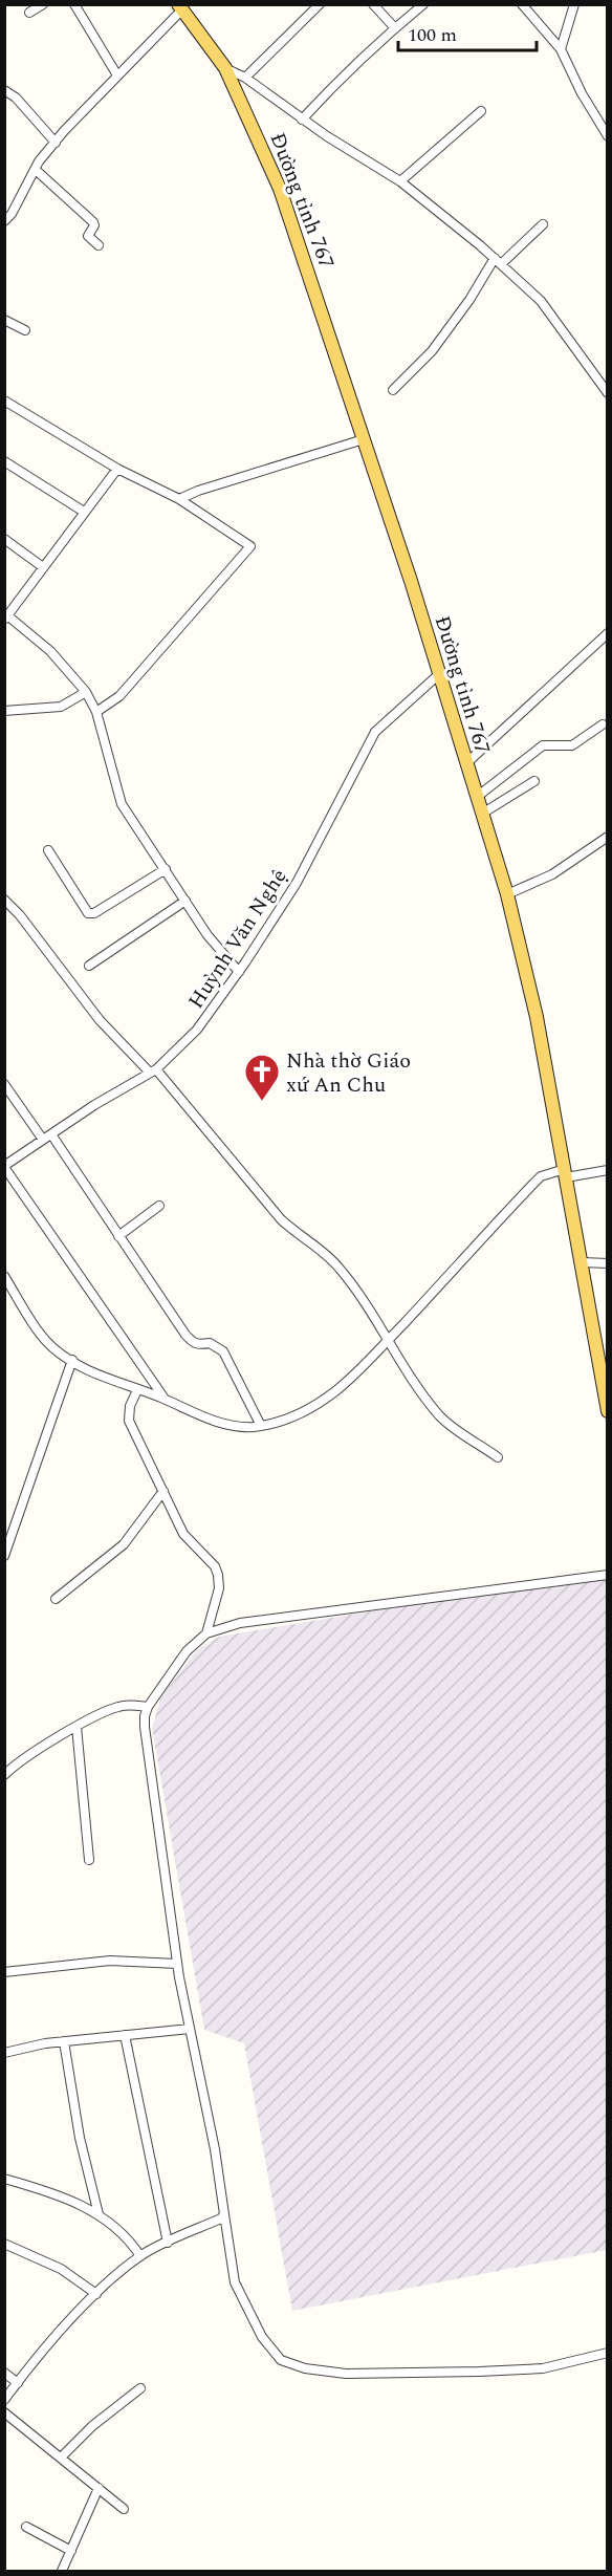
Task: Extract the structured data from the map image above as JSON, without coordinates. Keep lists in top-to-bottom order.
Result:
{
  "streets": {
    "main road": ["Đường tỉnh 767"],
    "street": ["Huỳnh Văn Nghệ"]
  },
  "crossings": [
    ["Đường tỉnh 767", "Huỳnh Văn Nghệ"]
  ],
  "places": {
    "church": ["Nhà thờ Giáo xứ An Chu"]
  },
  "scale_bar": "100 m"
}
